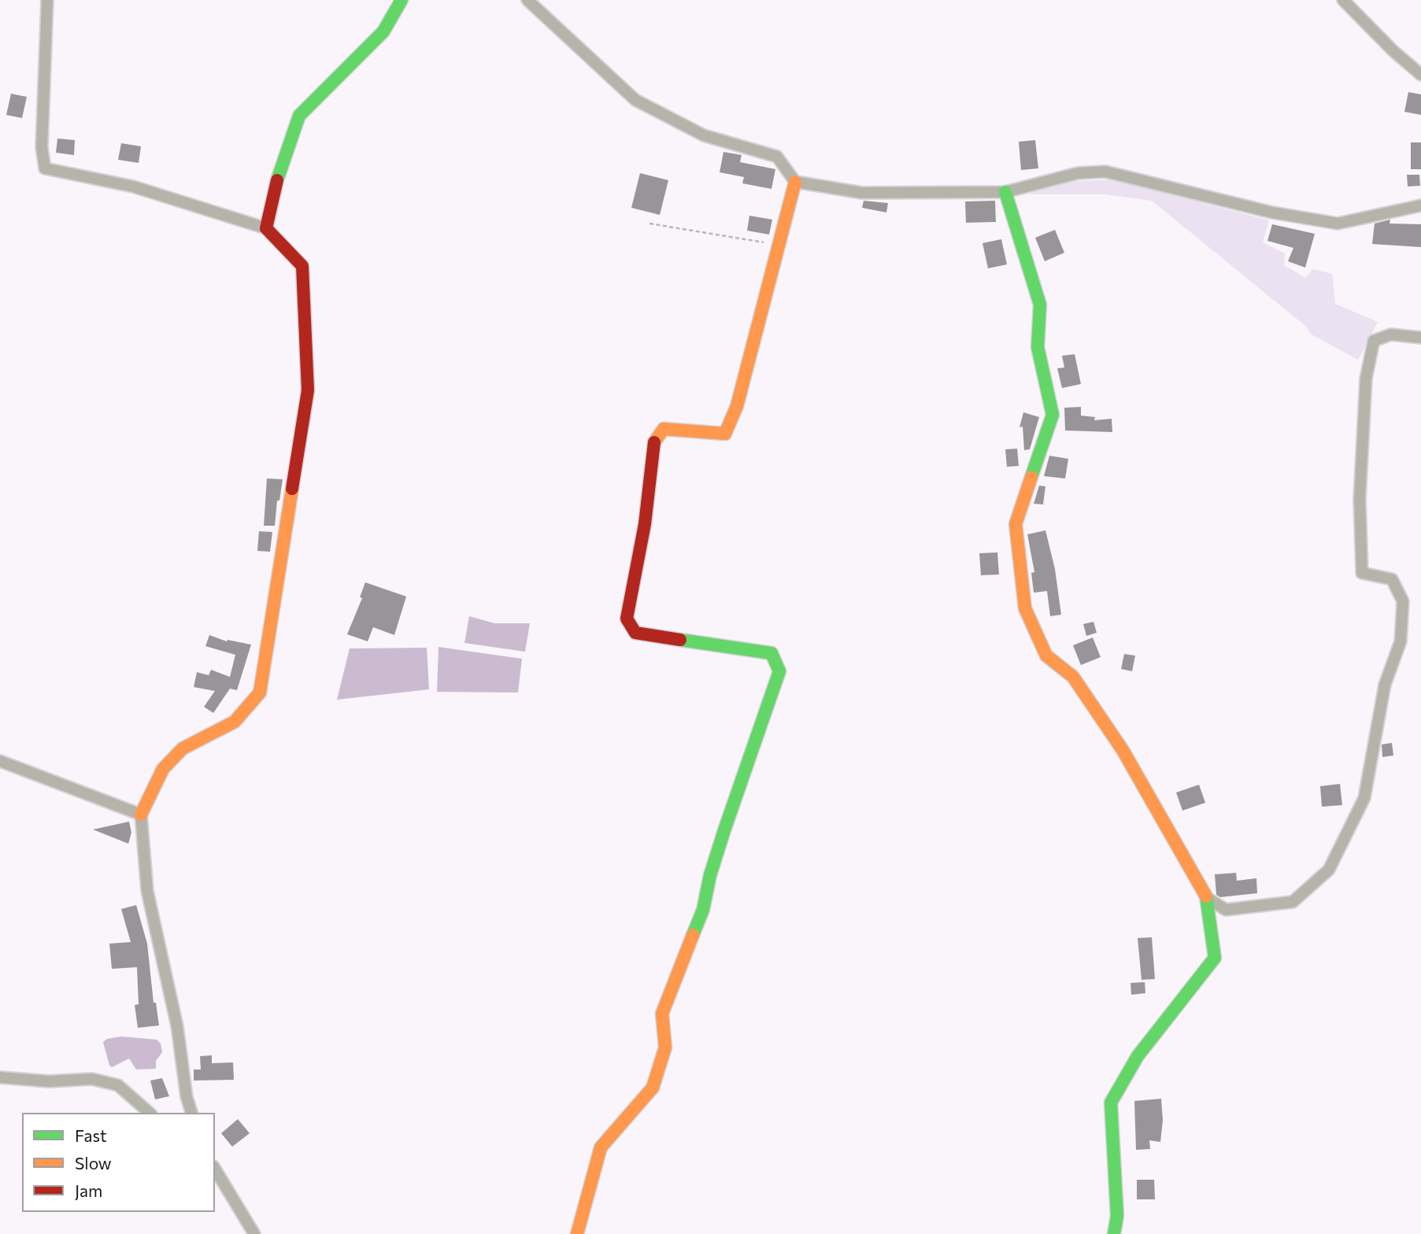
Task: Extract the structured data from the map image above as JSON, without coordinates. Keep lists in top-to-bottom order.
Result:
{
  "legend": ["Fast", "Slow", "Jam"]
}
